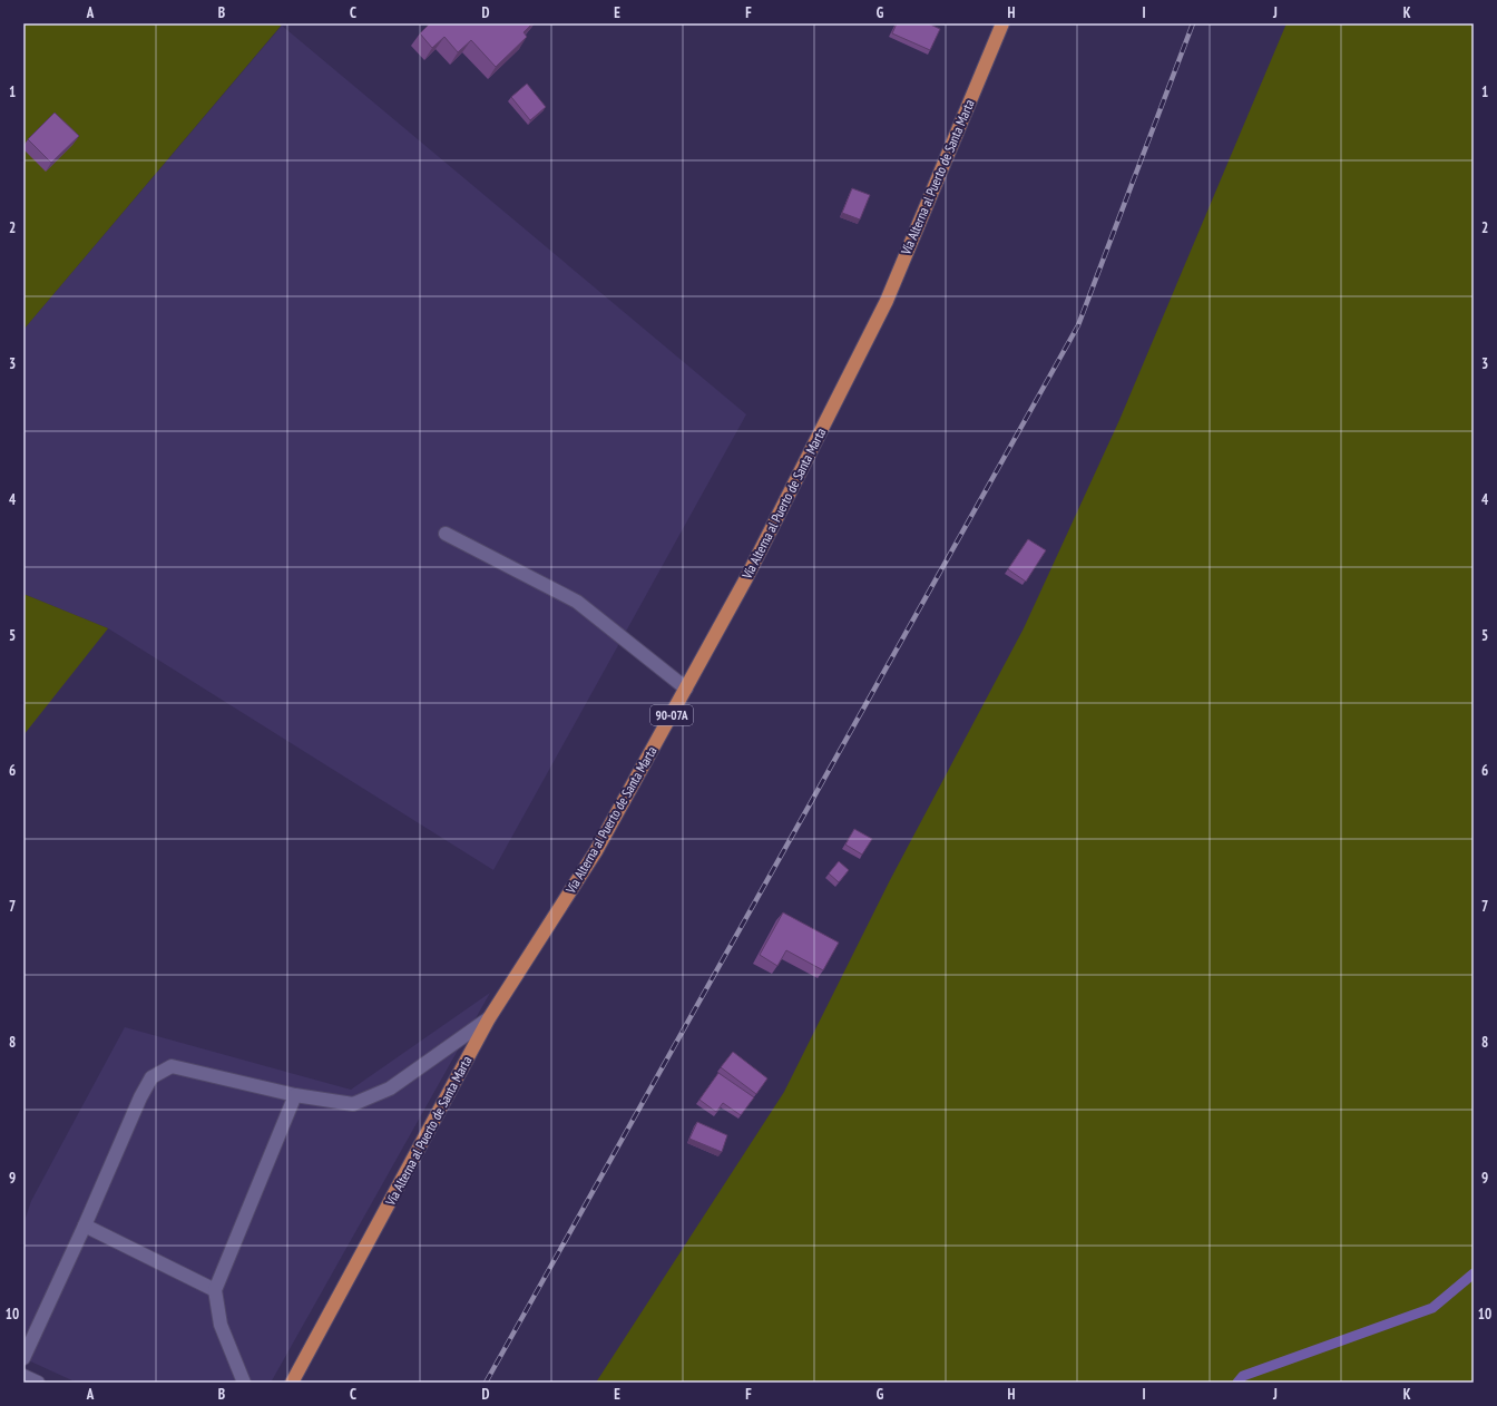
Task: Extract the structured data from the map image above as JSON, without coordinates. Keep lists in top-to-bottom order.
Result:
{
  "streets": {
    "main road": ["Vía Alterna al Puerto de Santa Marta", "90-07A"]
  },
  "grid": {
    "columns": [
      "A",
      "B",
      "C",
      "D",
      "E",
      "F",
      "G",
      "H",
      "I",
      "J",
      "K"
    ],
    "rows": [
      "1",
      "2",
      "3",
      "4",
      "5",
      "6",
      "7",
      "8",
      "9",
      "10"
    ]
  }
}
